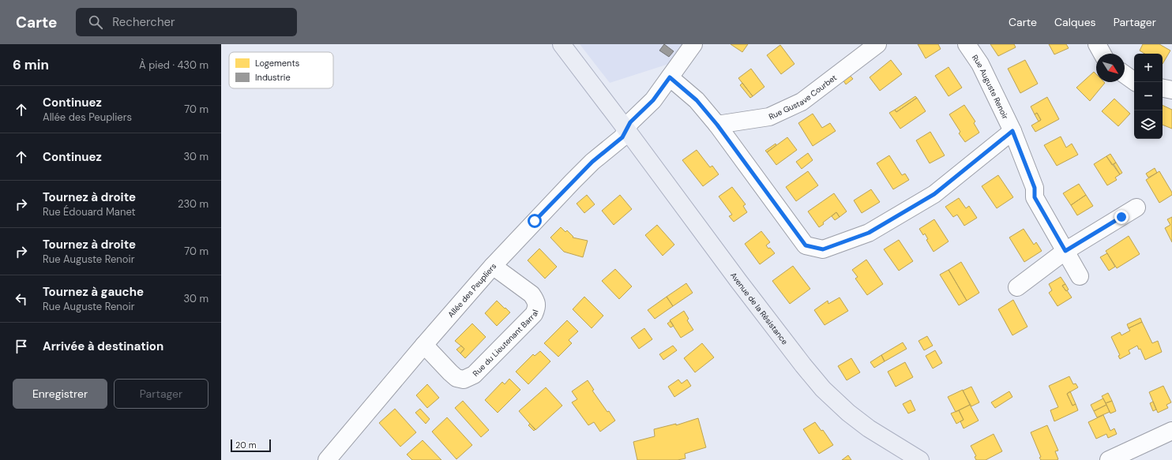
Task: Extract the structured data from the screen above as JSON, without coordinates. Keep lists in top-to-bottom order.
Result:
{
  "streets": {
    "main road": ["Avenue de la Résistance"],
    "street": [
      "Rue Auguste Renoir",
      "Rue Gustave Courbet",
      "Allée des Peupliers",
      "Rue du Lieutenant Barral"
    ]
  },
  "crossings": [
    ["Allée des Peupliers", "Avenue de la Résistance"],
    ["Allée des Peupliers", "Rue du Lieutenant Barral"]
  ],
  "legend": ["Logements", "Industrie"],
  "scale_bar": "20 m",
  "north": "bottom right",
  "page": {
    "header": "Carte",
    "search": "Rechercher",
    "nav": ["Carte", "Calques", "Partager"],
    "heading": ["6 min", "À pied · 430 m"],
    "map_buttons": ["+", "−"],
    "list": [
      ["Continuez", "Allée des Peupliers", "70 m"],
      ["Continuez", "30 m"],
      ["Tournez à droite", "Rue Édouard Manet", "230 m"],
      ["Tournez à droite", "Rue Auguste Renoir", "70 m"],
      ["Tournez à gauche", "Rue Auguste Renoir", "30 m"],
      "Arrivée à destination"
    ],
    "buttons": ["Enregistrer", "Partager"],
    "scale": "20 m"
  }
}
